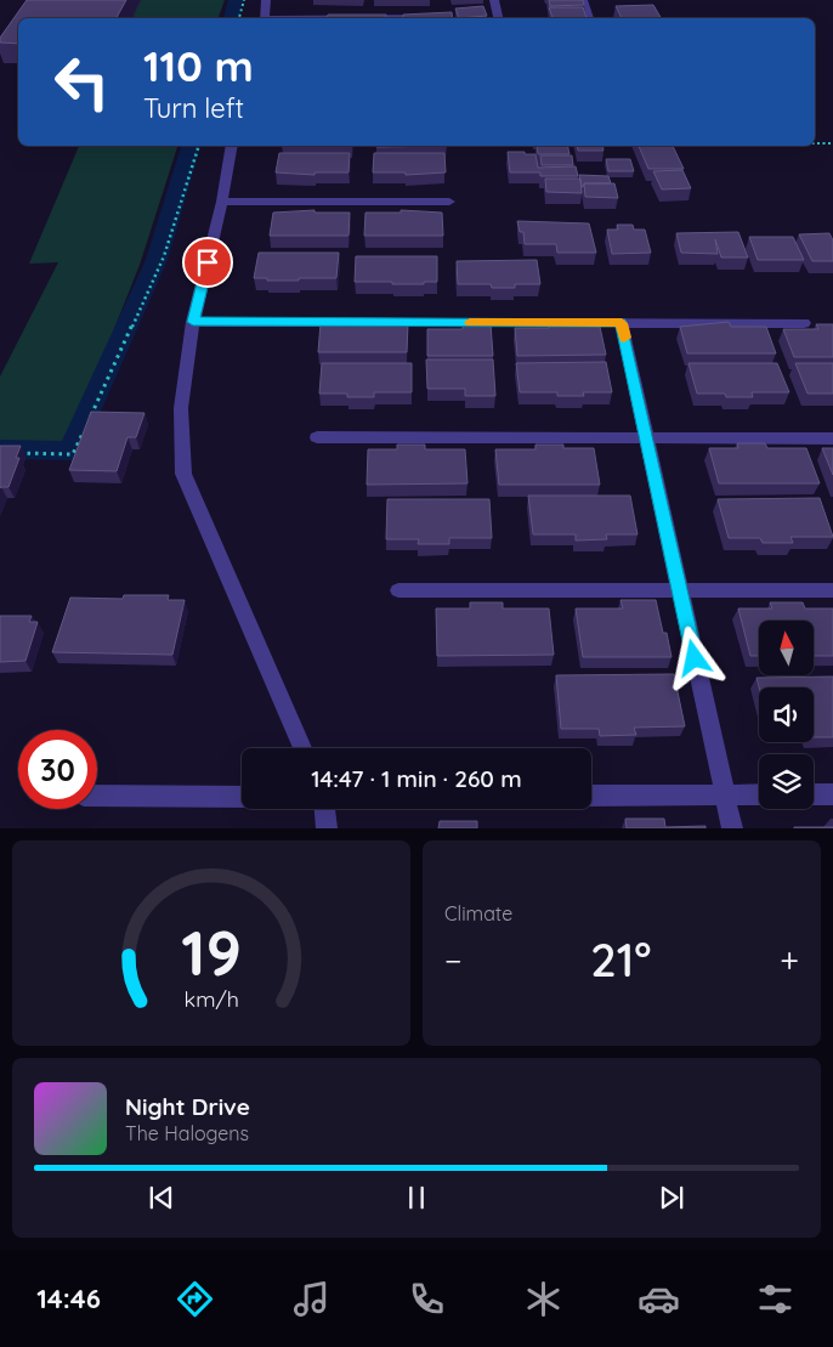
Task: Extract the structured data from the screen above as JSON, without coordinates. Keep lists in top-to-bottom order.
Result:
{
  "north": "top",
  "page": {
    "turn": ["110 m", "Turn left"],
    "limit": "30",
    "trip": "14:47 · 1 min · 260 m",
    "tile": "Climate",
    "heat": ["−", "21°", "+"],
    "song": ["Night Drive", "The Halogens"],
    "tabs": "14:46",
    "gauge": ["19", "km/h"]
  }
}
